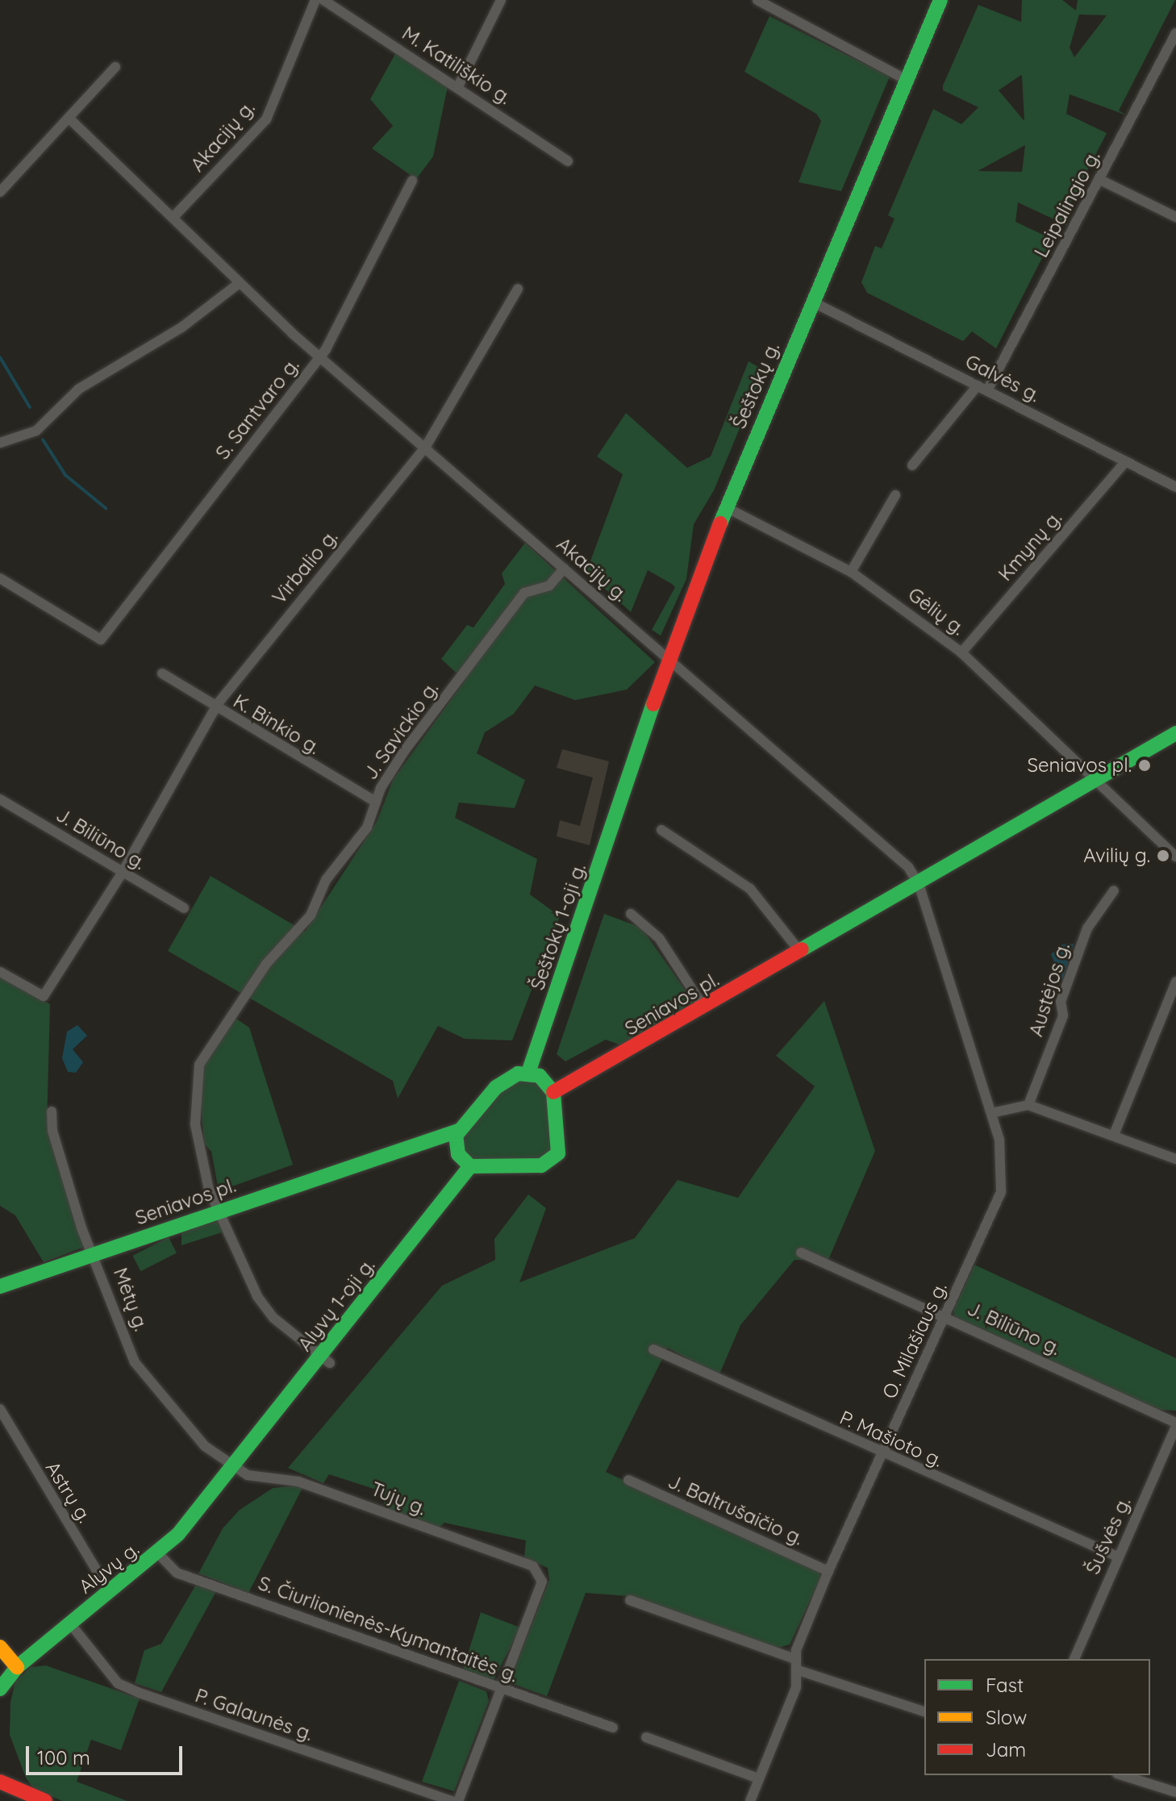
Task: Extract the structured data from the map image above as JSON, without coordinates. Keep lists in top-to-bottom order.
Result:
{
  "streets": {
    "main road": [
      "Šeštokų g.",
      "Šeštokų 1-oji g.",
      "Seniavos pl.",
      "Alyvų 1-oji g.",
      "Alyvų g."
    ],
    "street": [
      "M. Katiliškio g.",
      "Akacijų g.",
      "Leipalingio g.",
      "Galvės g.",
      "S. Santvaro g.",
      "Kmynų g.",
      "Virbalio g.",
      "Gėlių g.",
      "K. Binkio g.",
      "J. Savickio g.",
      "J. Biliūno g.",
      "Austėjos g.",
      "Mėtų g.",
      "O. Milašiaus g.",
      "P. Mašioto g.",
      "Astrų g.",
      "Tujų g.",
      "J. Baltrušaičio g.",
      "Šušvės g.",
      "S. Čiurlionienės-Kymantaitės g.",
      "P. Galaunės g."
    ]
  },
  "crossings": [
    ["Akacijų g.", "Šeštokų g."],
    ["Akacijų g.", "S. Santvaro g."],
    ["Akacijų g.", "Virbalio g."],
    ["Akacijų g.", "J. Savickio g."],
    ["Akacijų g.", "Seniavos pl."],
    ["Akacijų g.", "O. Milašiaus g."],
    ["Leipalingio g.", "Galvės g."],
    ["Galvės g.", "Šeštokų g."],
    ["Galvės g.", "Kmynų g."],
    ["Šeštokų g.", "Gėlių g."],
    ["Šeštokų g.", "Šeštokų 1-oji g."],
    ["Kmynų g.", "Gėlių g."],
    ["Virbalio g.", "K. Binkio g."],
    ["Virbalio g.", "J. Biliūno g."],
    ["Gėlių g.", "Seniavos pl."],
    ["K. Binkio g.", "J. Savickio g."],
    ["J. Savickio g.", "Seniavos pl."],
    ["J. Savickio g.", "Alyvų 1-oji g."],
    ["J. Biliūno g.", "O. Milašiaus g."],
    ["J. Biliūno g.", "Šušvės g."],
    ["Šeštokų 1-oji g.", "Seniavos pl."],
    ["Šeštokų 1-oji g.", "Alyvų 1-oji g."],
    ["Seniavos pl.", "Mėtų g."],
    ["Seniavos pl.", "Alyvų 1-oji g."],
    ["Seniavos pl.", "O. Milašiaus g."],
    ["Mėtų g.", "Alyvų 1-oji g."],
    ["Mėtų g.", "Tujų g."],
    ["Mėtų g.", "Alyvų g."],
    ["Alyvų 1-oji g.", "Tujų g."],
    ["Alyvų 1-oji g.", "Alyvų g."],
    ["O. Milašiaus g.", "P. Mašioto g."],
    ["O. Milašiaus g.", "J. Baltrušaičio g."],
    ["P. Mašioto g.", "Šušvės g."],
    ["Astrų g.", "Alyvų g."],
    ["Tujų g.", "Alyvų g."],
    ["Tujų g.", "S. Čiurlionienės-Kymantaitės g."],
    ["Alyvų g.", "S. Čiurlionienės-Kymantaitės g."],
    ["Alyvų g.", "P. Galaunės g."]
  ],
  "places": ["Seniavos pl.", "Avilių g."],
  "legend": ["Fast", "Slow", "Jam"],
  "scale_bar": "100 m"
}
